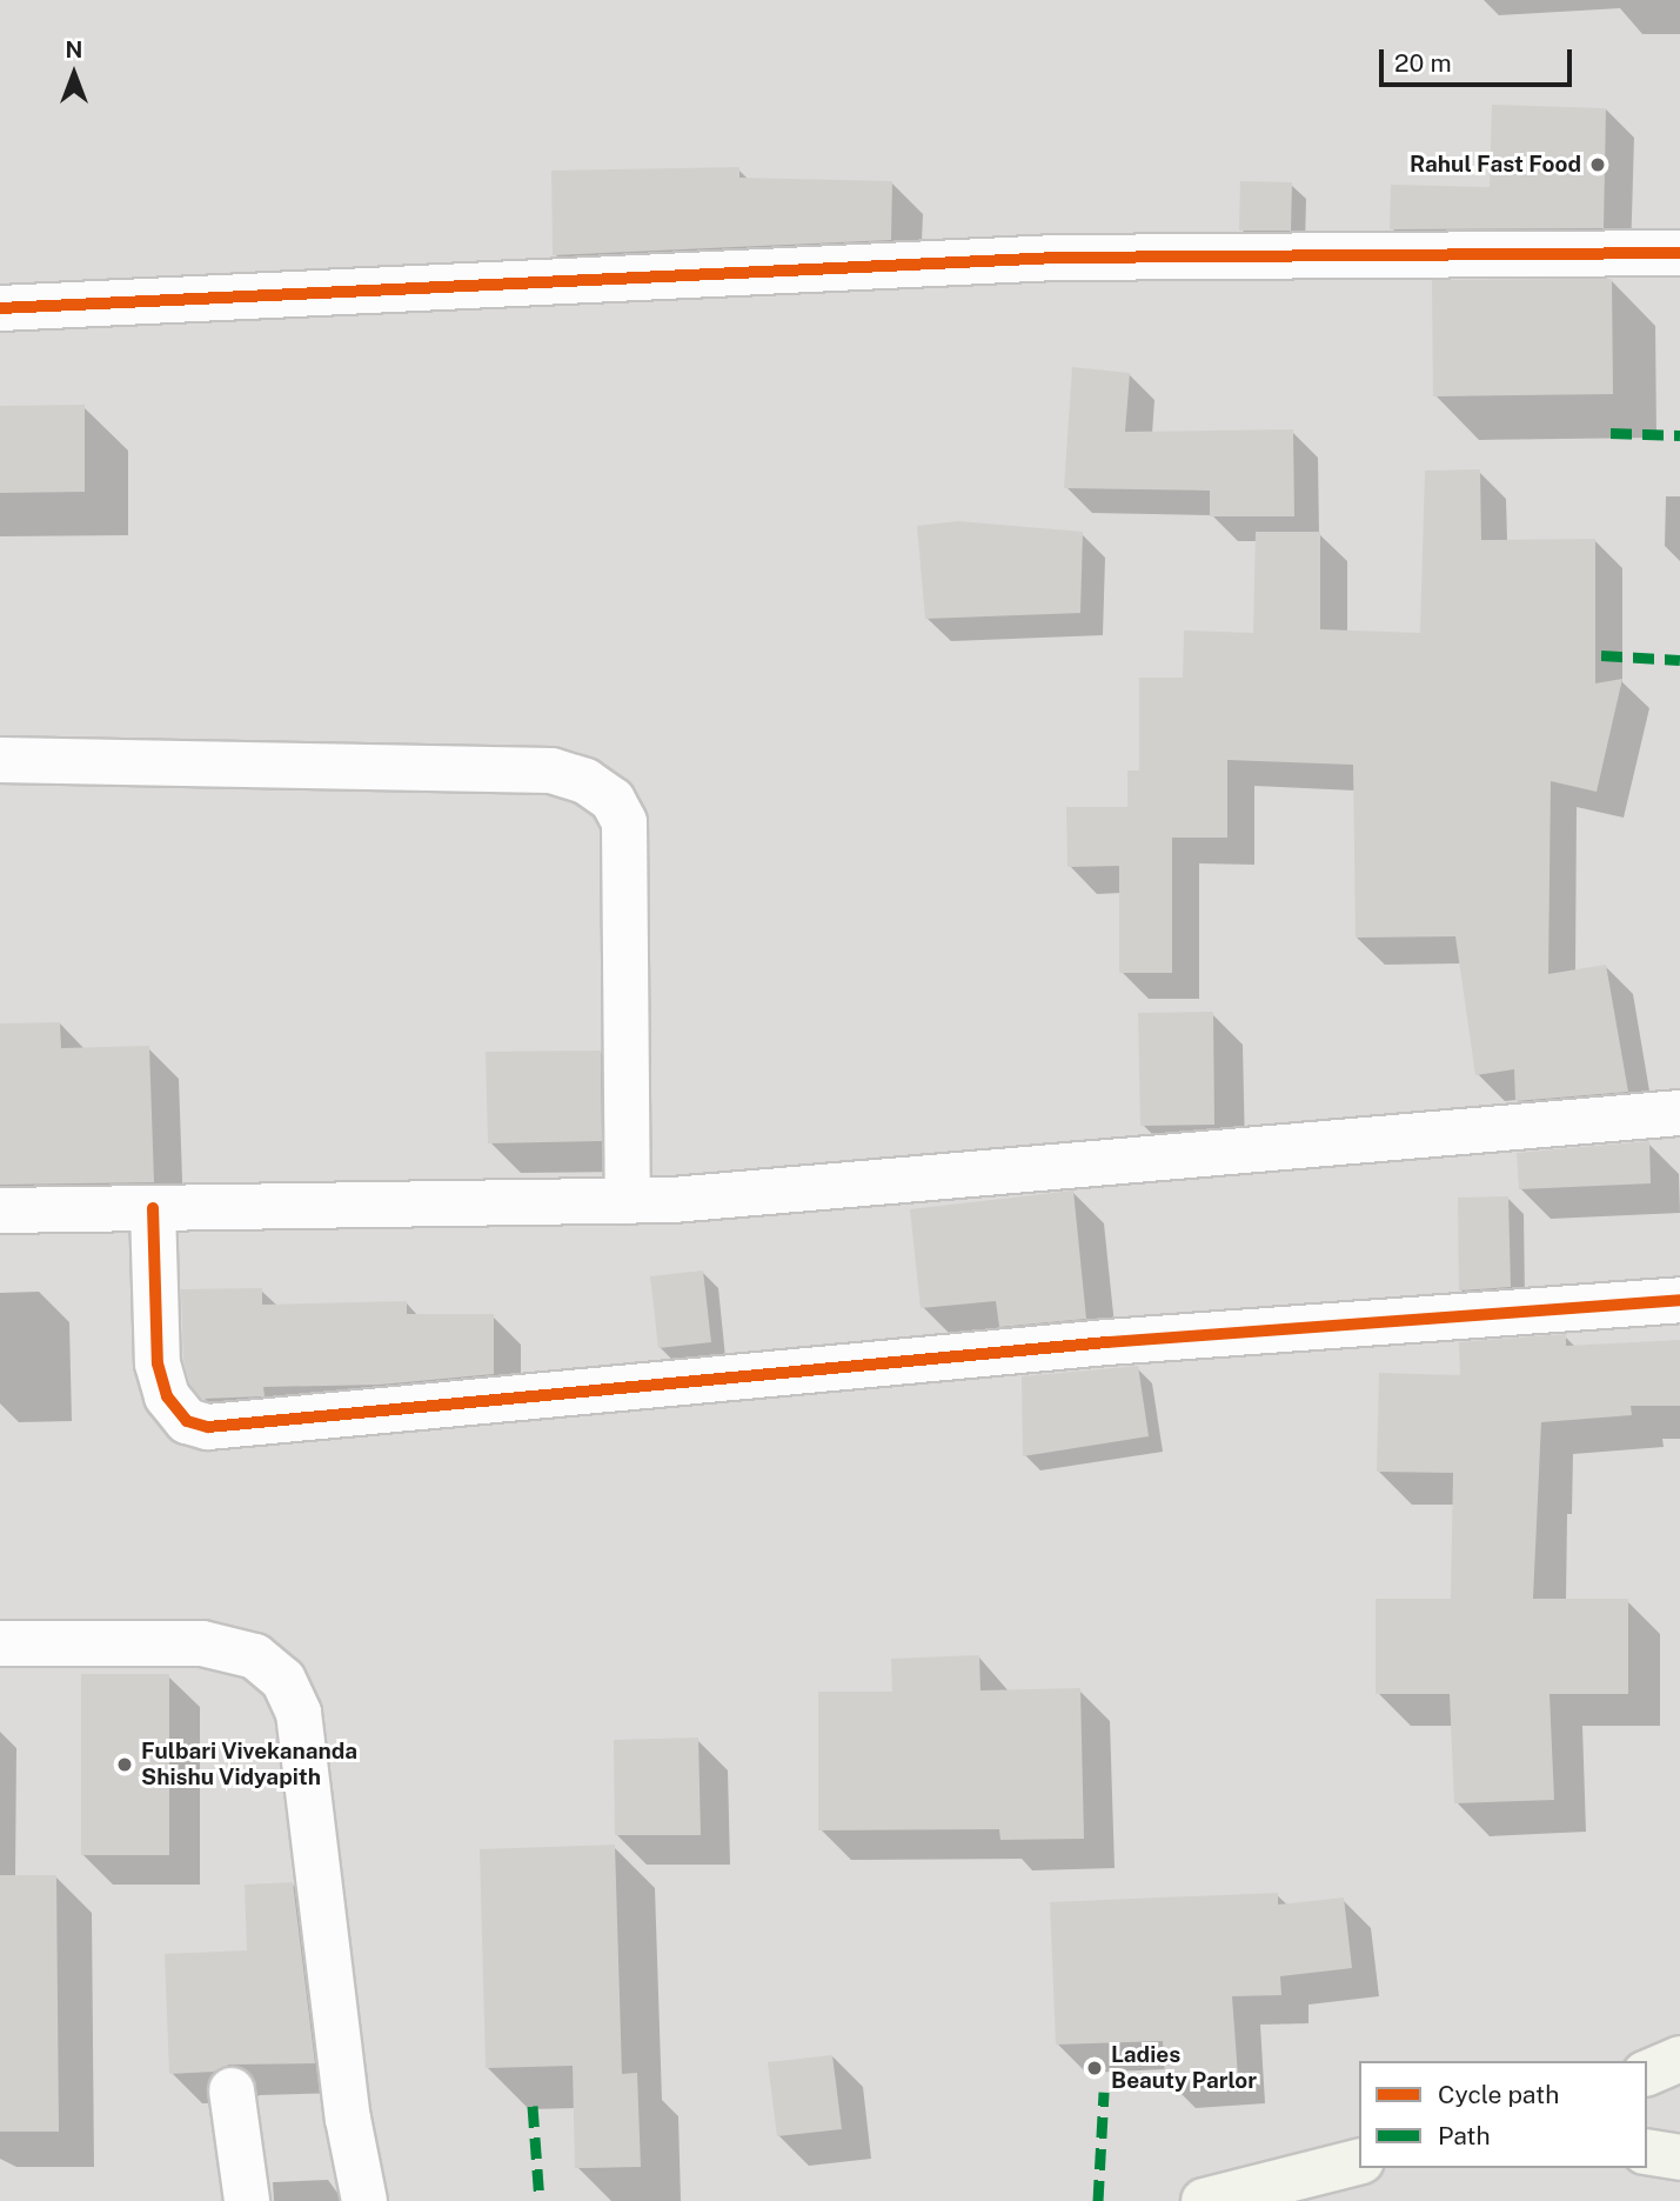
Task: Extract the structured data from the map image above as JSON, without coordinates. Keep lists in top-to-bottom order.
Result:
{
  "places": ["Rahul Fast Food", "Fulbari Vivekananda Shishu Vidyapith", "Ladies Beauty Parlor"],
  "legend": ["Cycle path", "Path"],
  "scale_bar": "20 m",
  "north": "top"
}
